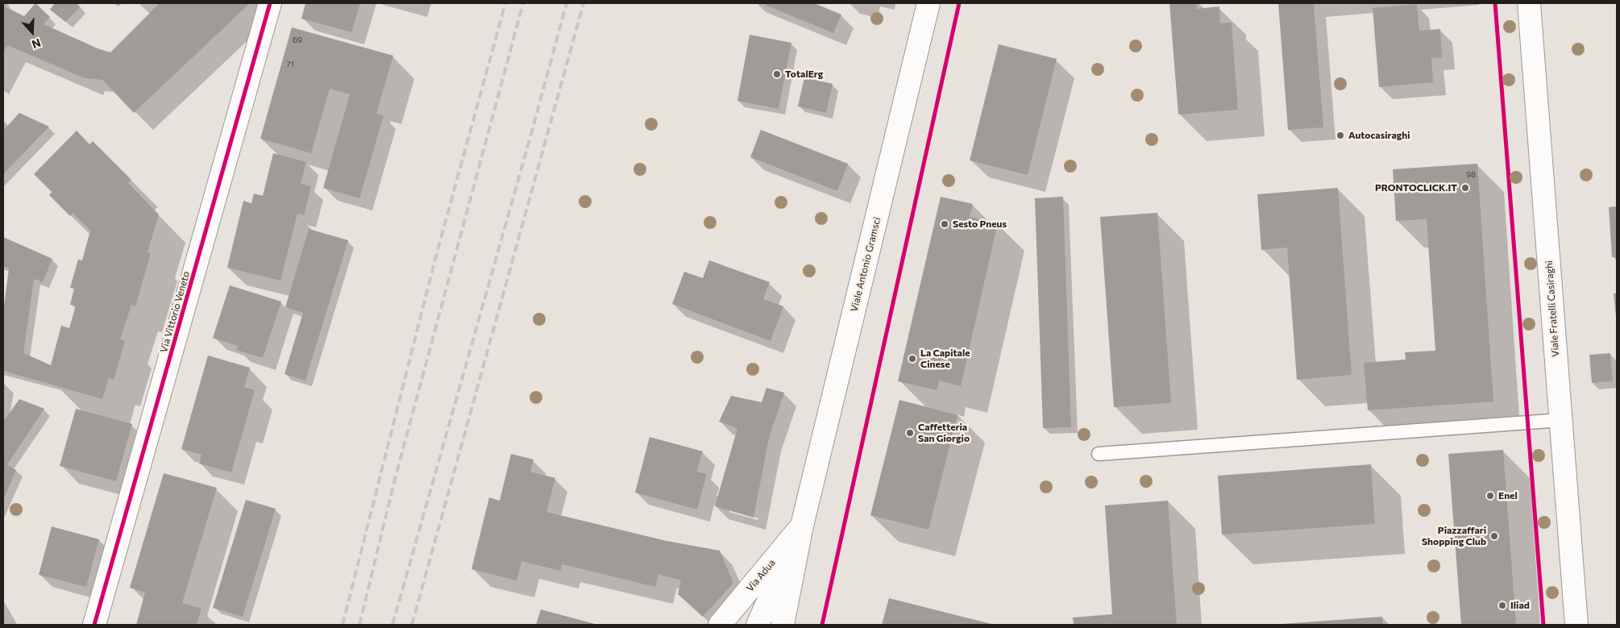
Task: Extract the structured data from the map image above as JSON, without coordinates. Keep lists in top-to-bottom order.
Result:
{
  "streets": {
    "street": [
      "Viale Antonio Gramsci",
      "Viale Fratelli Casiraghi",
      "Via Vittorio Veneto",
      "Via Adua"
    ]
  },
  "crossings": [
    ["Viale Antonio Gramsci", "Via Adua"]
  ],
  "places": [
    "TotalErg",
    "Autocasiraghi",
    "PRONTOCLICK.IT",
    "Sesto Pneus",
    "La Capitale Cinese",
    "Caffetteria San Giorgio",
    "Enel",
    "Piazzaffari Shopping Club",
    "Iliad"
  ],
  "house_numbers": ["69", "71", "98"],
  "north": "bottom"
}
